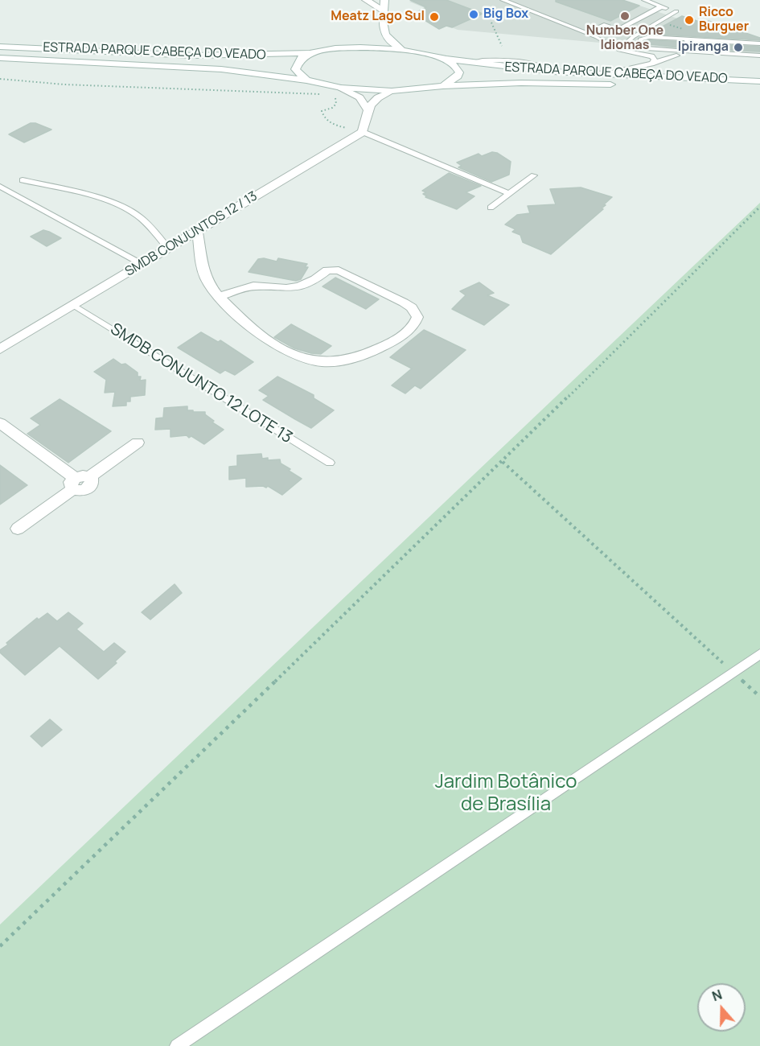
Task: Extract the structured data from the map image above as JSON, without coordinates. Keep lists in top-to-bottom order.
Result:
{
  "streets": {
    "main road": ["ESTRADA PARQUE CABEÇA DO VEADO", "SMDB CONJUNTOS 12 / 13"],
    "lane": ["SMDB CONJUNTO 12 LOTE 13"]
  },
  "crossings": [
    ["SMDB CONJUNTOS 12 / 13", "SMDB CONJUNTO 12 LOTE 13"]
  ],
  "parks": ["Jardim Botânico de Brasília"],
  "places": [
    "Big Box",
    "Number One Idiomas",
    "Meatz Lago Sul",
    "Ricco Burguer",
    "Ipiranga"
  ],
  "north": "top"
}
